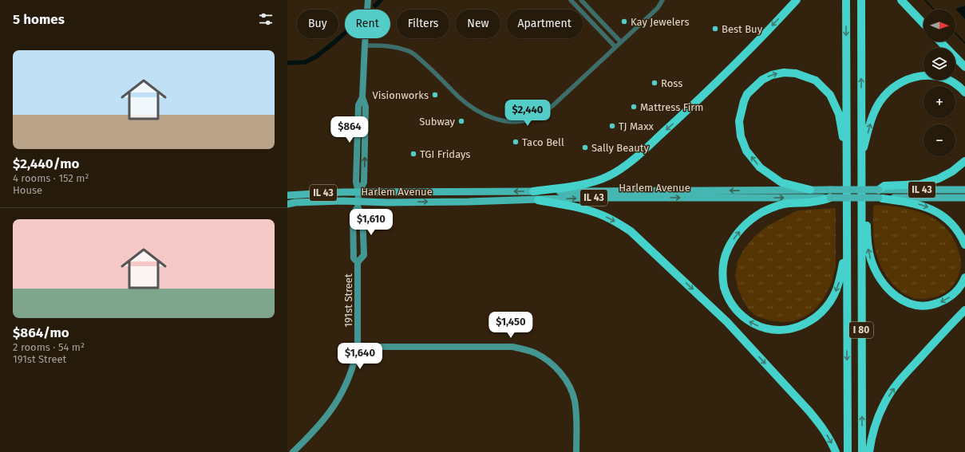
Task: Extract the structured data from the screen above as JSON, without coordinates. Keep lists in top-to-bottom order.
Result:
{
  "streets": {
    "highway": ["I 80"],
    "main road": ["Harlem Avenue", "IL 43"],
    "street": ["191st Street"]
  },
  "crossings": [
    ["Harlem Avenue", "191st Street"]
  ],
  "places": [
    "Kay Jewelers",
    "Best Buy",
    "Ross",
    "Visionworks",
    "Mattress Firm",
    "Subway",
    "TJ Maxx",
    "Taco Bell",
    "Sally Beauty",
    "TGI Fridays"
  ],
  "north": "right",
  "page": {
    "heading": "5 homes",
    "map_buttons": ["+", "−"],
    "chip": [
      "Buy",
      "Rent",
      "Filters",
      "New",
      "Apartment"
    ],
    "list": [
      {
        "name": "$2,440/mo",
        "note": "4 rooms · 152 m² · House"
      },
      {
        "name": "$864/mo",
        "note": "2 rooms · 54 m² · 191st Street"
      }
    ],
    "price": [
      "$2,440",
      "$864",
      "$1,610",
      "$1,450",
      "$1,640"
    ]
  }
}
